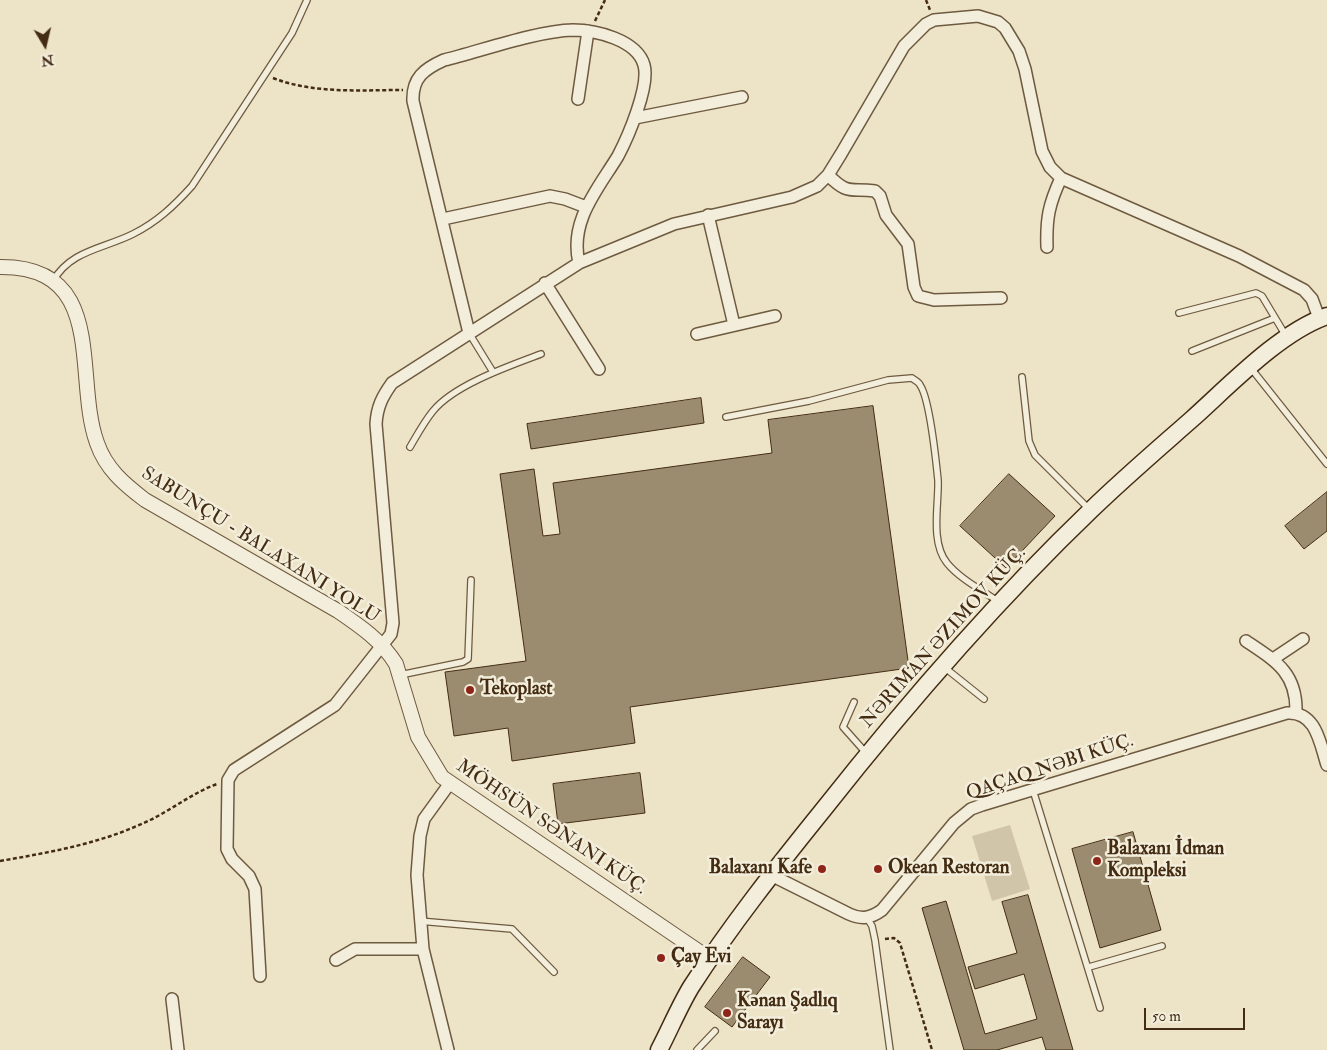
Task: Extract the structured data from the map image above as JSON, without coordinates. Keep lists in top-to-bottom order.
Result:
{
  "streets": {
    "main road": ["NƏRIMAN ƏZIMOV KÜÇ."],
    "street": ["QAÇAQ NƏBI KÜÇ.", "MÖHSÜN SƏNANI KÜÇ."]
  },
  "crossings": [
    ["NƏRIMAN ƏZIMOV KÜÇ.", "MÖHSÜN SƏNANI KÜÇ."]
  ],
  "places": [
    "Tekoplast",
    "Balaxanı İdman Kompleksi",
    "Balaxanı Kafe",
    "Okean Restoran",
    "Çay Evi",
    "Kənan Şadlıq Sarayı"
  ],
  "scale_bar": "50 m",
  "north": "bottom"
}
